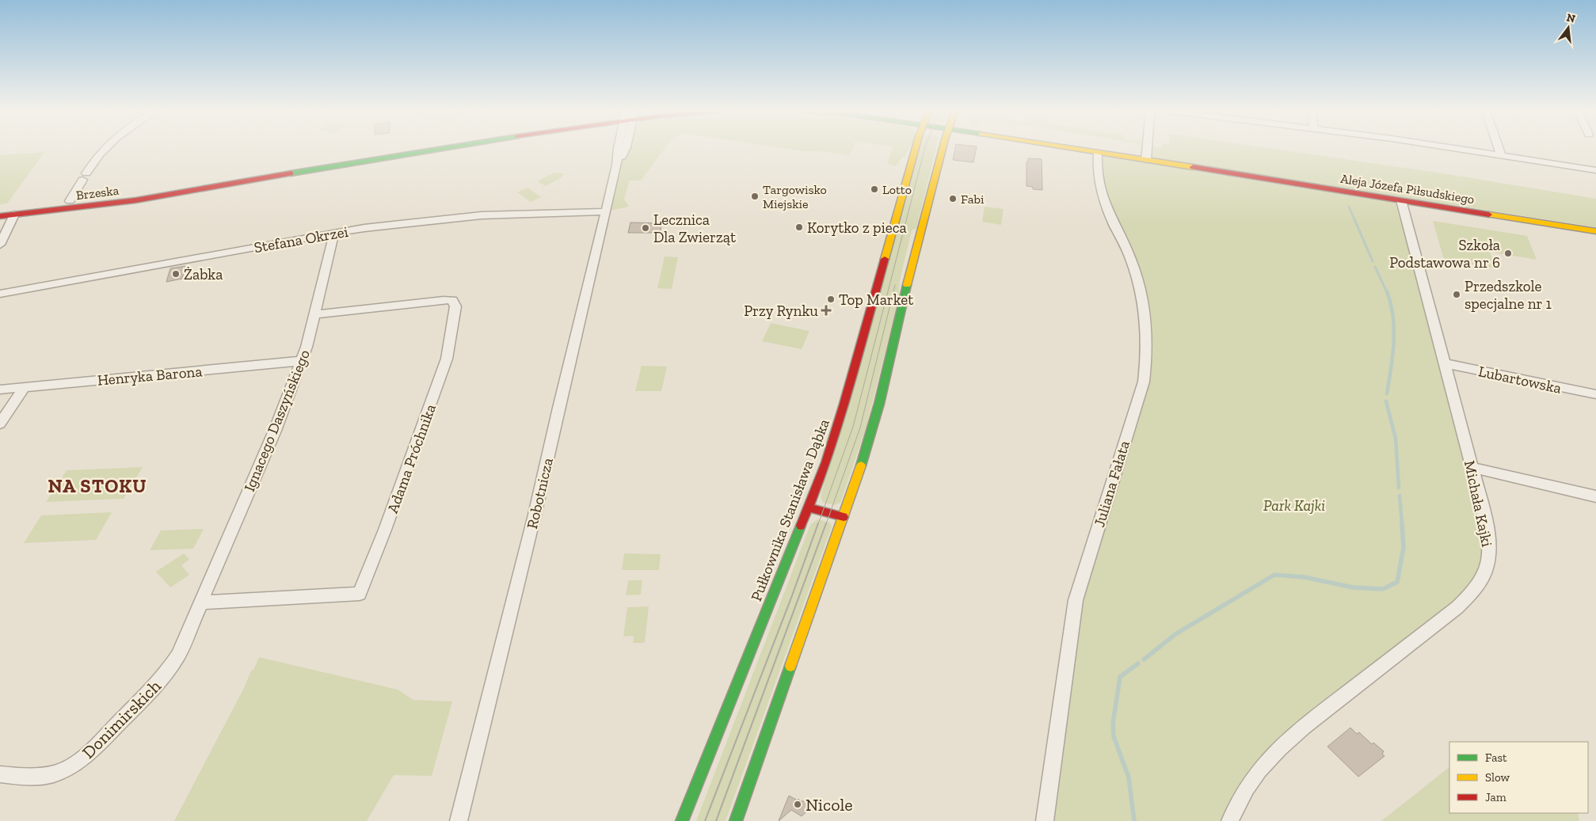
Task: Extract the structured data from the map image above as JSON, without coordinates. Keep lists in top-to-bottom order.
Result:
{
  "streets": {
    "main road": ["Aleja Józefa Piłsudskiego", "Brzeska", "Pułkownika Stanisława Dąbka"],
    "street": [
      "Stefana Okrzei",
      "Henryka Barona",
      "Lubartowska",
      "Ignacego Daszyńskiego",
      "Adama Próchnika",
      "Juliana Fałata",
      "Robotnicza",
      "Michała Kajki",
      "Donimirskich"
    ]
  },
  "crossings": [
    ["Aleja Józefa Piłsudskiego", "Juliana Fałata"],
    ["Aleja Józefa Piłsudskiego", "Michała Kajki"],
    ["Stefana Okrzei", "Ignacego Daszyńskiego"],
    ["Stefana Okrzei", "Robotnicza"],
    ["Henryka Barona", "Ignacego Daszyńskiego"],
    ["Lubartowska", "Michała Kajki"],
    ["Ignacego Daszyńskiego", "Adama Próchnika"],
    ["Ignacego Daszyńskiego", "Donimirskich"],
    ["Adama Próchnika", "Donimirskich"]
  ],
  "districts": ["NA STOKU"],
  "parks": ["Park Kajki"],
  "places": {
    "other": [
      "Lotto",
      "Targowisko Miejskie",
      "Fabi",
      "Korytko z pieca",
      "Lecznica Dla Zwierząt",
      "Szkoła Podstawowa nr 6",
      "Żabka",
      "Przedszkole specjalne nr 1",
      "Top Market",
      "Nicole"
    ],
    "health": ["Przy Rynku"]
  },
  "legend": ["Fast", "Slow", "Jam"],
  "north": "top"
}
